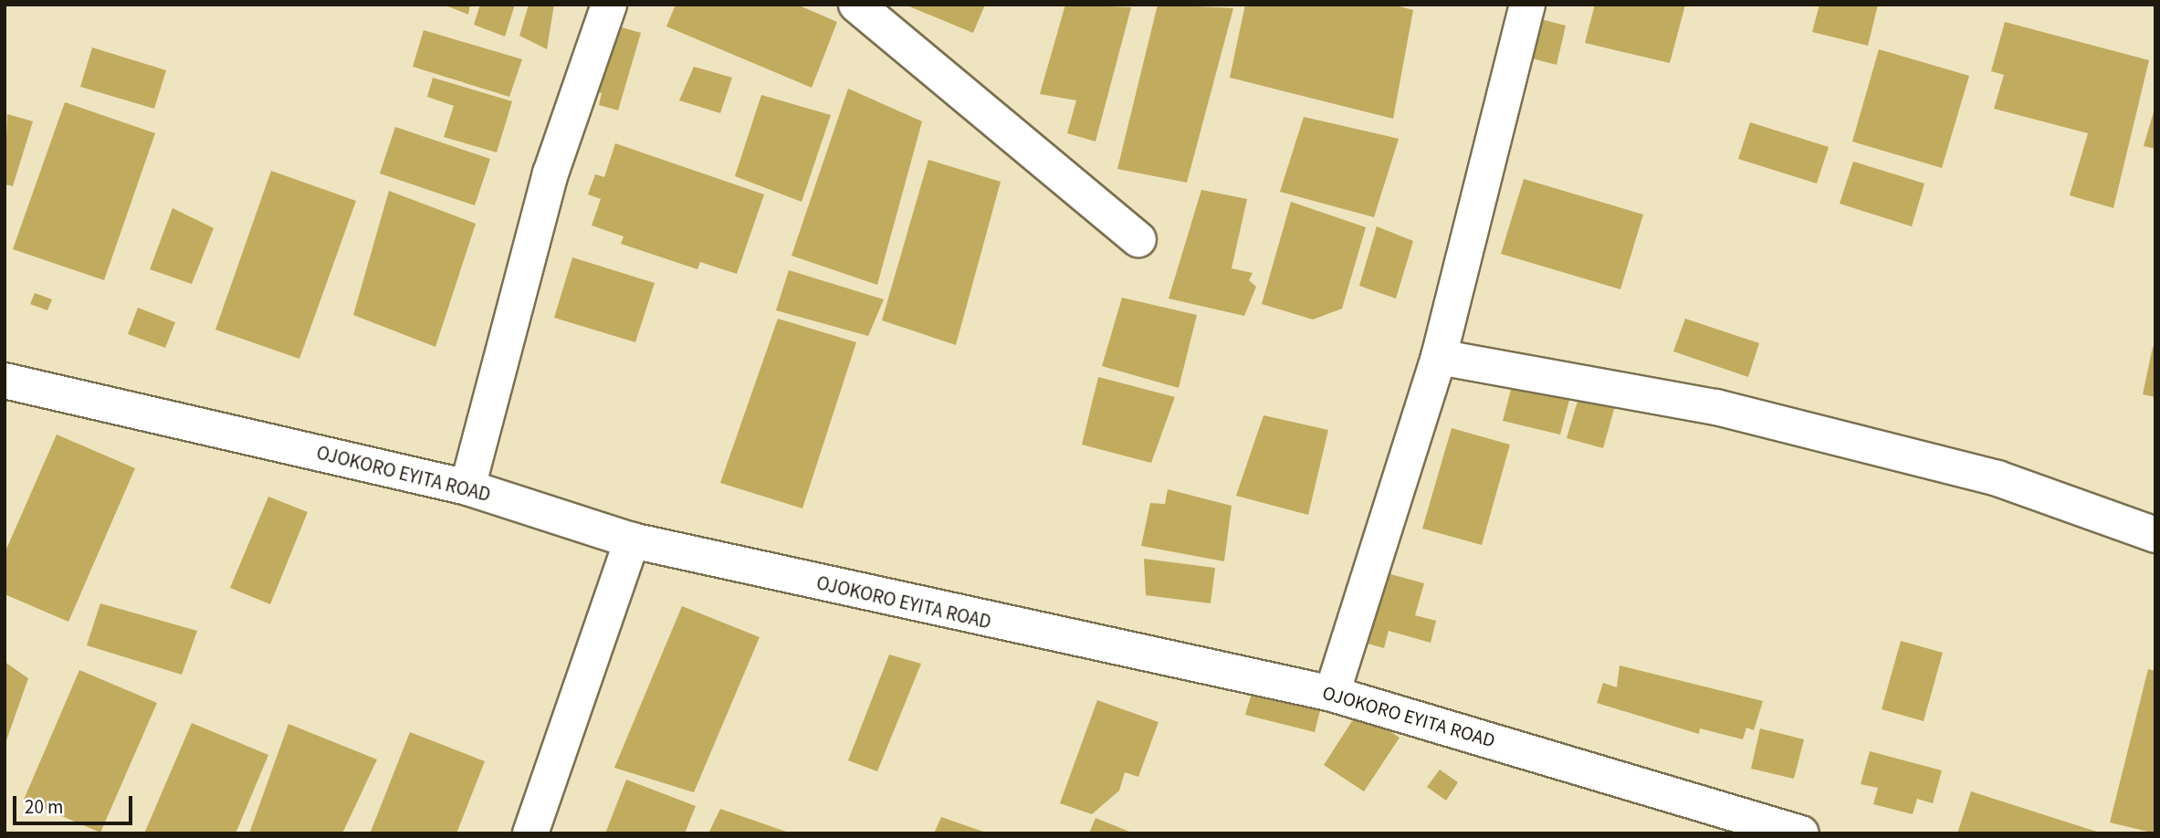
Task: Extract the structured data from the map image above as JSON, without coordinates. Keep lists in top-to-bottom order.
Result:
{
  "streets": {
    "street": ["OJOKORO EYITA ROAD"]
  },
  "scale_bar": "20 m"
}
